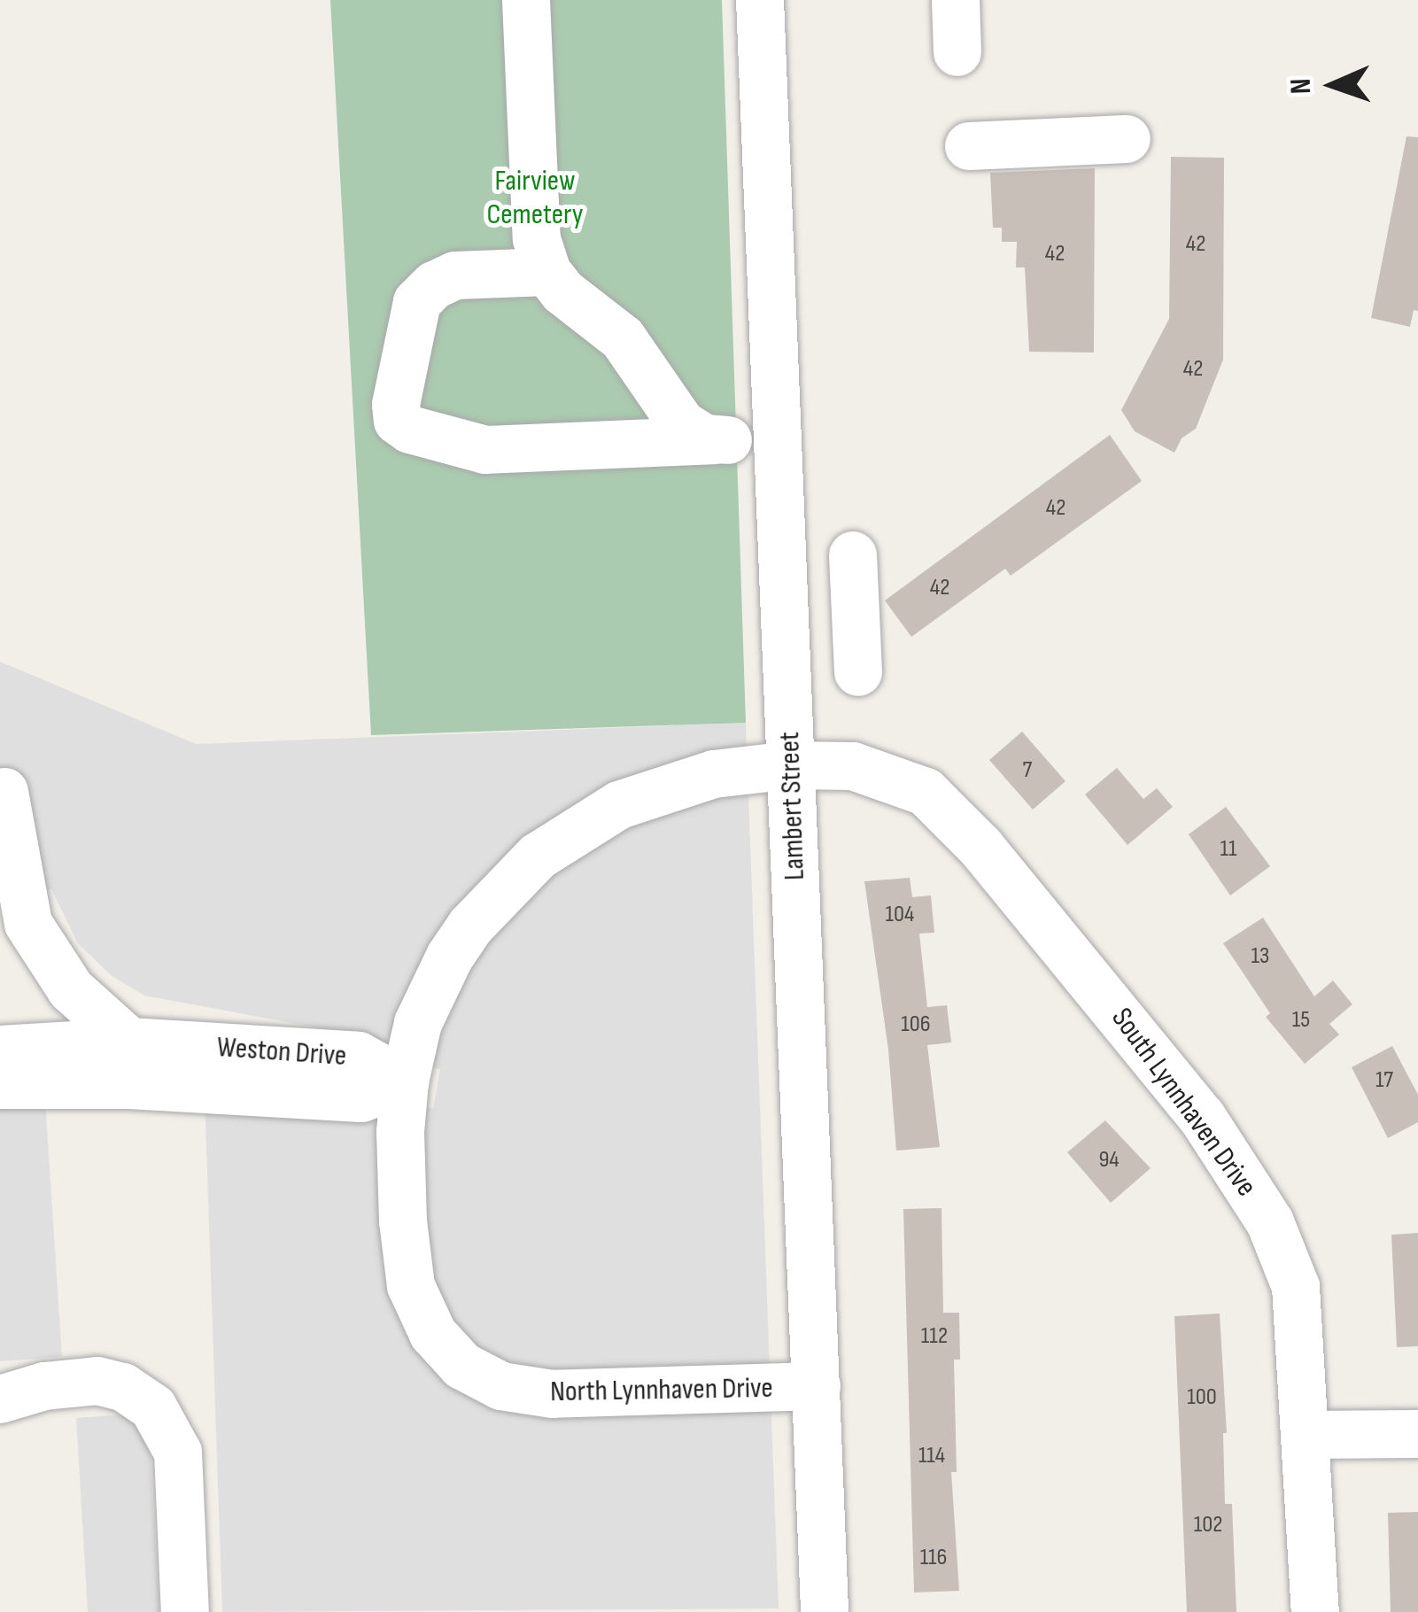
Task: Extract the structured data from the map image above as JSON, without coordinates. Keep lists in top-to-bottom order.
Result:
{
  "streets": {
    "street": [
      "Lambert Street",
      "Weston Drive",
      "South Lynnhaven Drive",
      "North Lynnhaven Drive"
    ]
  },
  "crossings": [
    ["Lambert Street", "South Lynnhaven Drive"],
    ["Lambert Street", "North Lynnhaven Drive"],
    ["Weston Drive", "North Lynnhaven Drive"],
    ["South Lynnhaven Drive", "North Lynnhaven Drive"]
  ],
  "parks": ["Fairview Cemetery"],
  "house_numbers": [
    "42",
    "42",
    "42",
    "42",
    "42",
    "7",
    "11",
    "104",
    "13",
    "15",
    "106",
    "17",
    "94",
    "112",
    "100",
    "114",
    "102",
    "116"
  ],
  "north": "left"
}
